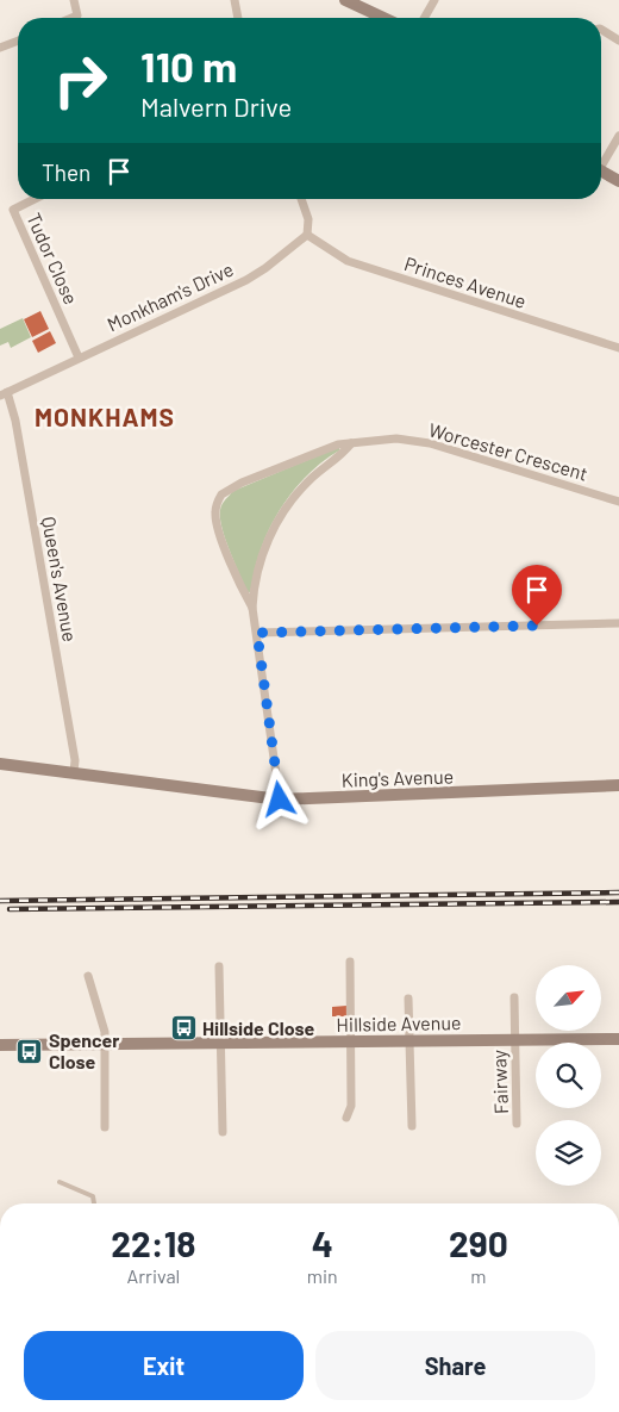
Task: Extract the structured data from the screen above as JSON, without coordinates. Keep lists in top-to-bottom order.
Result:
{
  "streets": {
    "street": [
      "Tudor Close",
      "Princes Avenue",
      "Monkham's Drive",
      "Worcester Crescent",
      "Queen's Avenue",
      "King's Avenue",
      "Hillside Avenue",
      "Fairway"
    ]
  },
  "crossings": [
    ["Tudor Close", "Monkham's Drive"],
    ["Princes Avenue", "Monkham's Drive"],
    ["Monkham's Drive", "Queen's Avenue"],
    ["Worcester Crescent", "King's Avenue"],
    ["Queen's Avenue", "King's Avenue"],
    ["Hillside Avenue", "Fairway"]
  ],
  "districts": ["MONKHAMS"],
  "places": {
    "bus stop": ["Hillside Close", "Spencer Close"]
  },
  "north": "top right",
  "page": {
    "turn": ["110 m", "Malvern Drive"],
    "then": "Then",
    "eta": [
      "22:18",
      "Arrival",
      "4",
      "min",
      "290",
      "m"
    ],
    "buttons": ["Exit", "Share"]
  }
}
